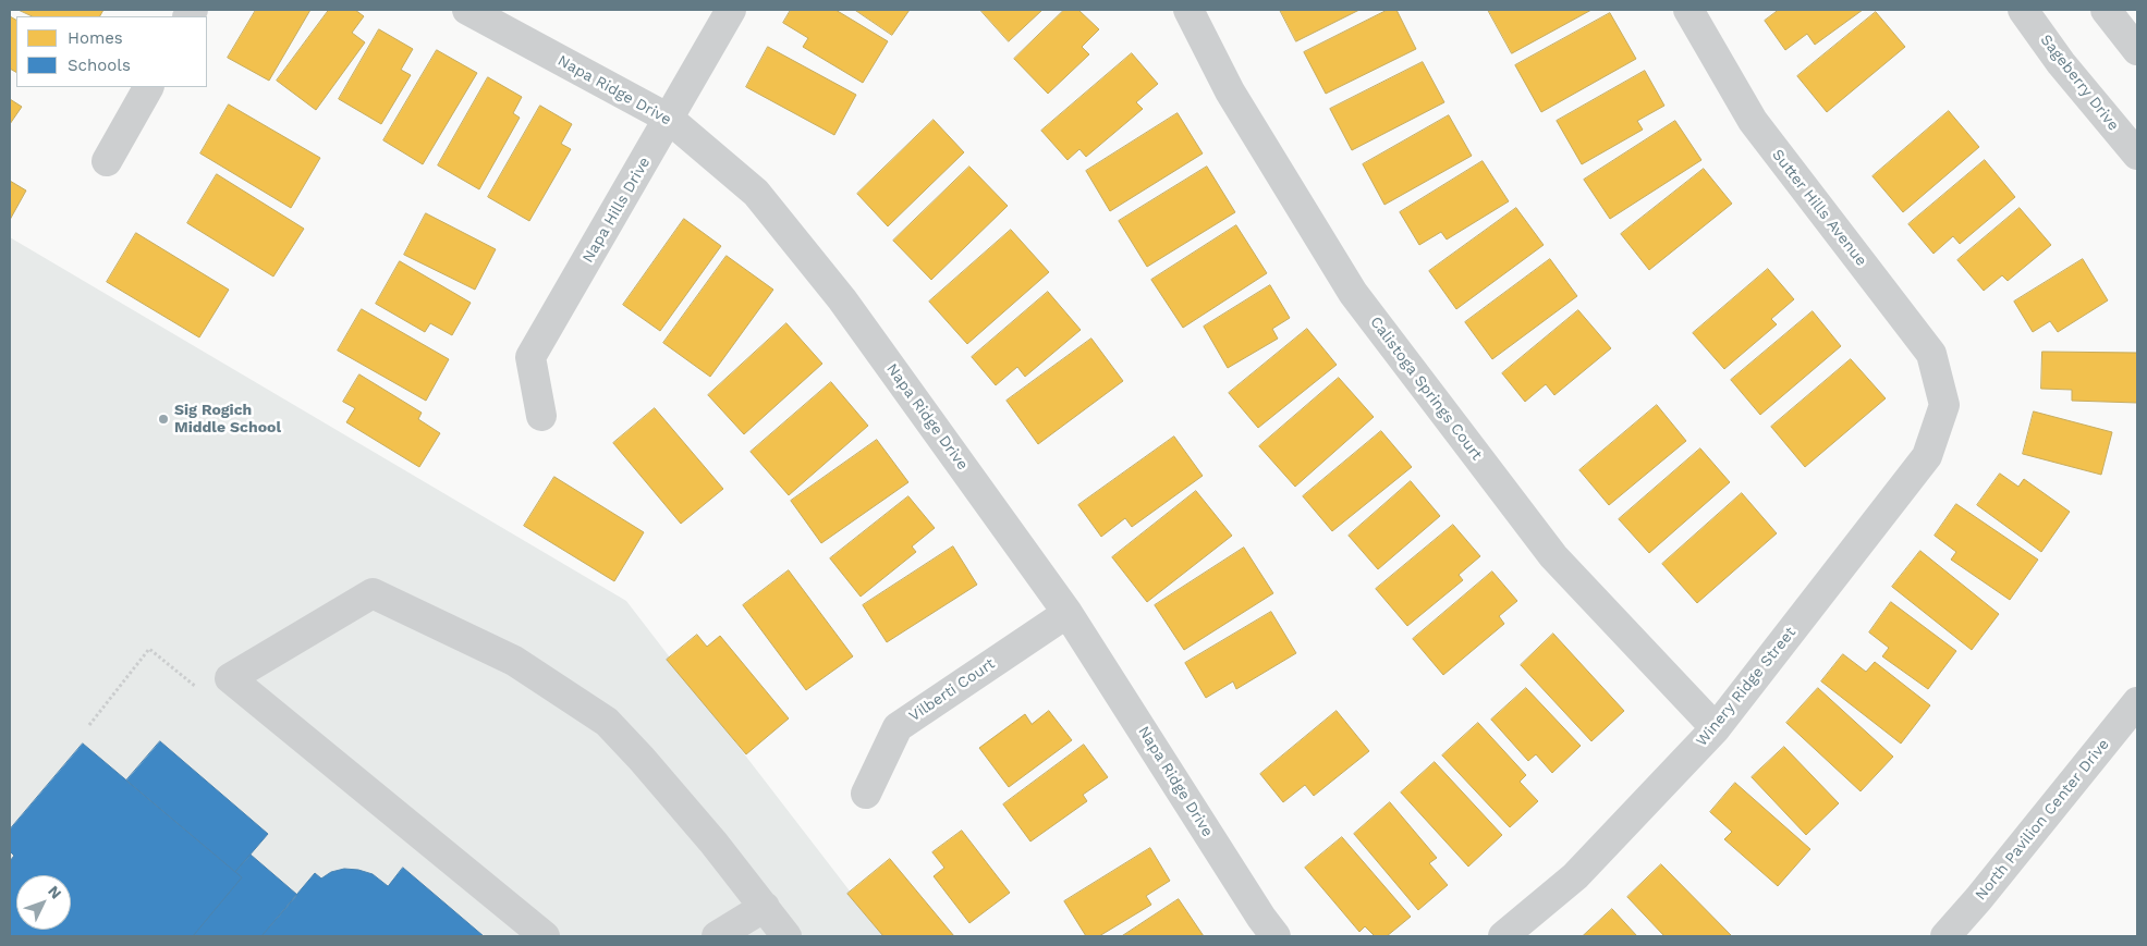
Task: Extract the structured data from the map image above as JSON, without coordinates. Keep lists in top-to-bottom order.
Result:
{
  "streets": {
    "street": [
      "Sageberry Drive",
      "Napa Ridge Drive",
      "Sutter Hills Avenue",
      "Napa Hills Drive",
      "Calistoga Springs Court",
      "Winery Ridge Street",
      "Vilberti Court",
      "North Pavilion Center Drive"
    ]
  },
  "crossings": [
    ["Napa Ridge Drive", "Napa Hills Drive"],
    ["Napa Ridge Drive", "Vilberti Court"],
    ["Sutter Hills Avenue", "Winery Ridge Street"],
    ["Calistoga Springs Court", "Winery Ridge Street"]
  ],
  "places": ["Sig Rogich Middle School"],
  "legend": ["Homes", "Schools"],
  "north": "top right"
}
